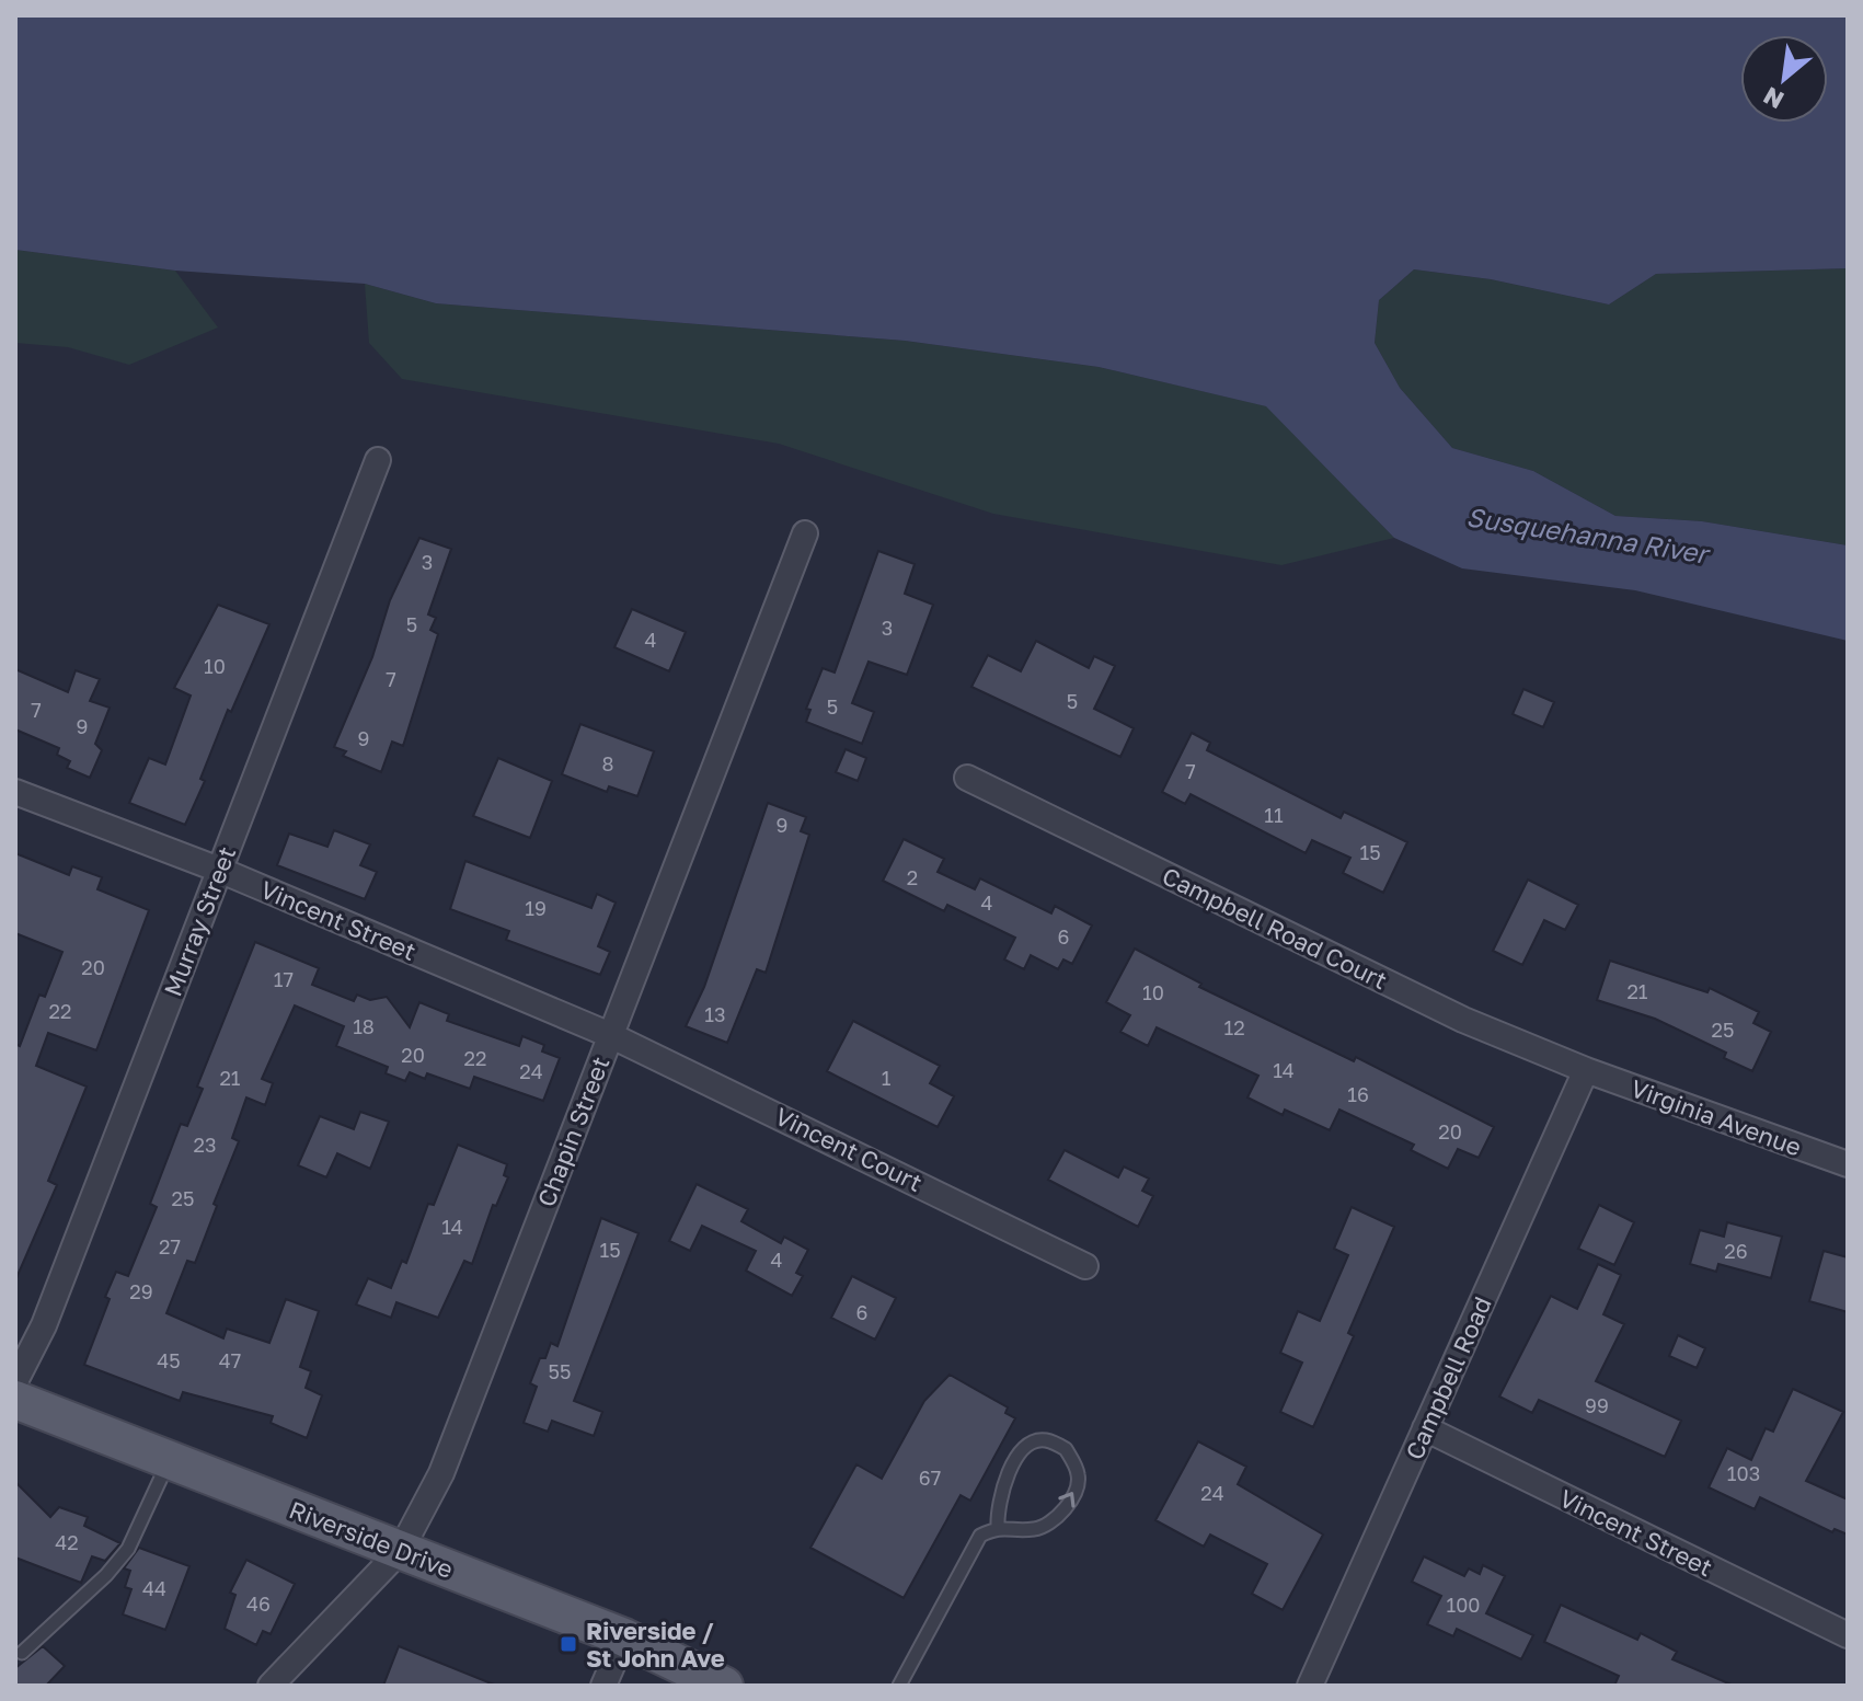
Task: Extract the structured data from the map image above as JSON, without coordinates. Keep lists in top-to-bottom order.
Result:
{
  "streets": {
    "main road": ["Riverside Drive"],
    "street": [
      "Vincent Street",
      "Murray Street",
      "Campbell Road Court",
      "Virginia Avenue",
      "Chapin Street",
      "Vincent Court",
      "Campbell Road"
    ]
  },
  "crossings": [
    ["Vincent Street", "Murray Street"],
    ["Vincent Street", "Chapin Street"],
    ["Vincent Street", "Vincent Court"],
    ["Vincent Street", "Campbell Road"],
    ["Campbell Road Court", "Virginia Avenue"],
    ["Campbell Road Court", "Campbell Road"],
    ["Virginia Avenue", "Campbell Road"],
    ["Chapin Street", "Vincent Court"],
    ["Chapin Street", "Riverside Drive"]
  ],
  "water": ["Susquehanna River"],
  "places": {
    "transit": ["Riverside / St John Ave"]
  },
  "house_numbers": [
    "3",
    "5",
    "3",
    "4",
    "10",
    "7",
    "5",
    "5",
    "7",
    "9",
    "9",
    "8",
    "7",
    "11",
    "9",
    "15",
    "2",
    "4",
    "19",
    "6",
    "20",
    "17",
    "21",
    "10",
    "22",
    "13",
    "18",
    "12",
    "25",
    "20",
    "22",
    "14",
    "24",
    "21",
    "1",
    "16",
    "20",
    "23",
    "25",
    "14",
    "27",
    "15",
    "26",
    "4",
    "29",
    "6",
    "45",
    "47",
    "55",
    "99",
    "103",
    "67",
    "24",
    "42",
    "44",
    "46",
    "100"
  ],
  "north": "bottom left"
}
